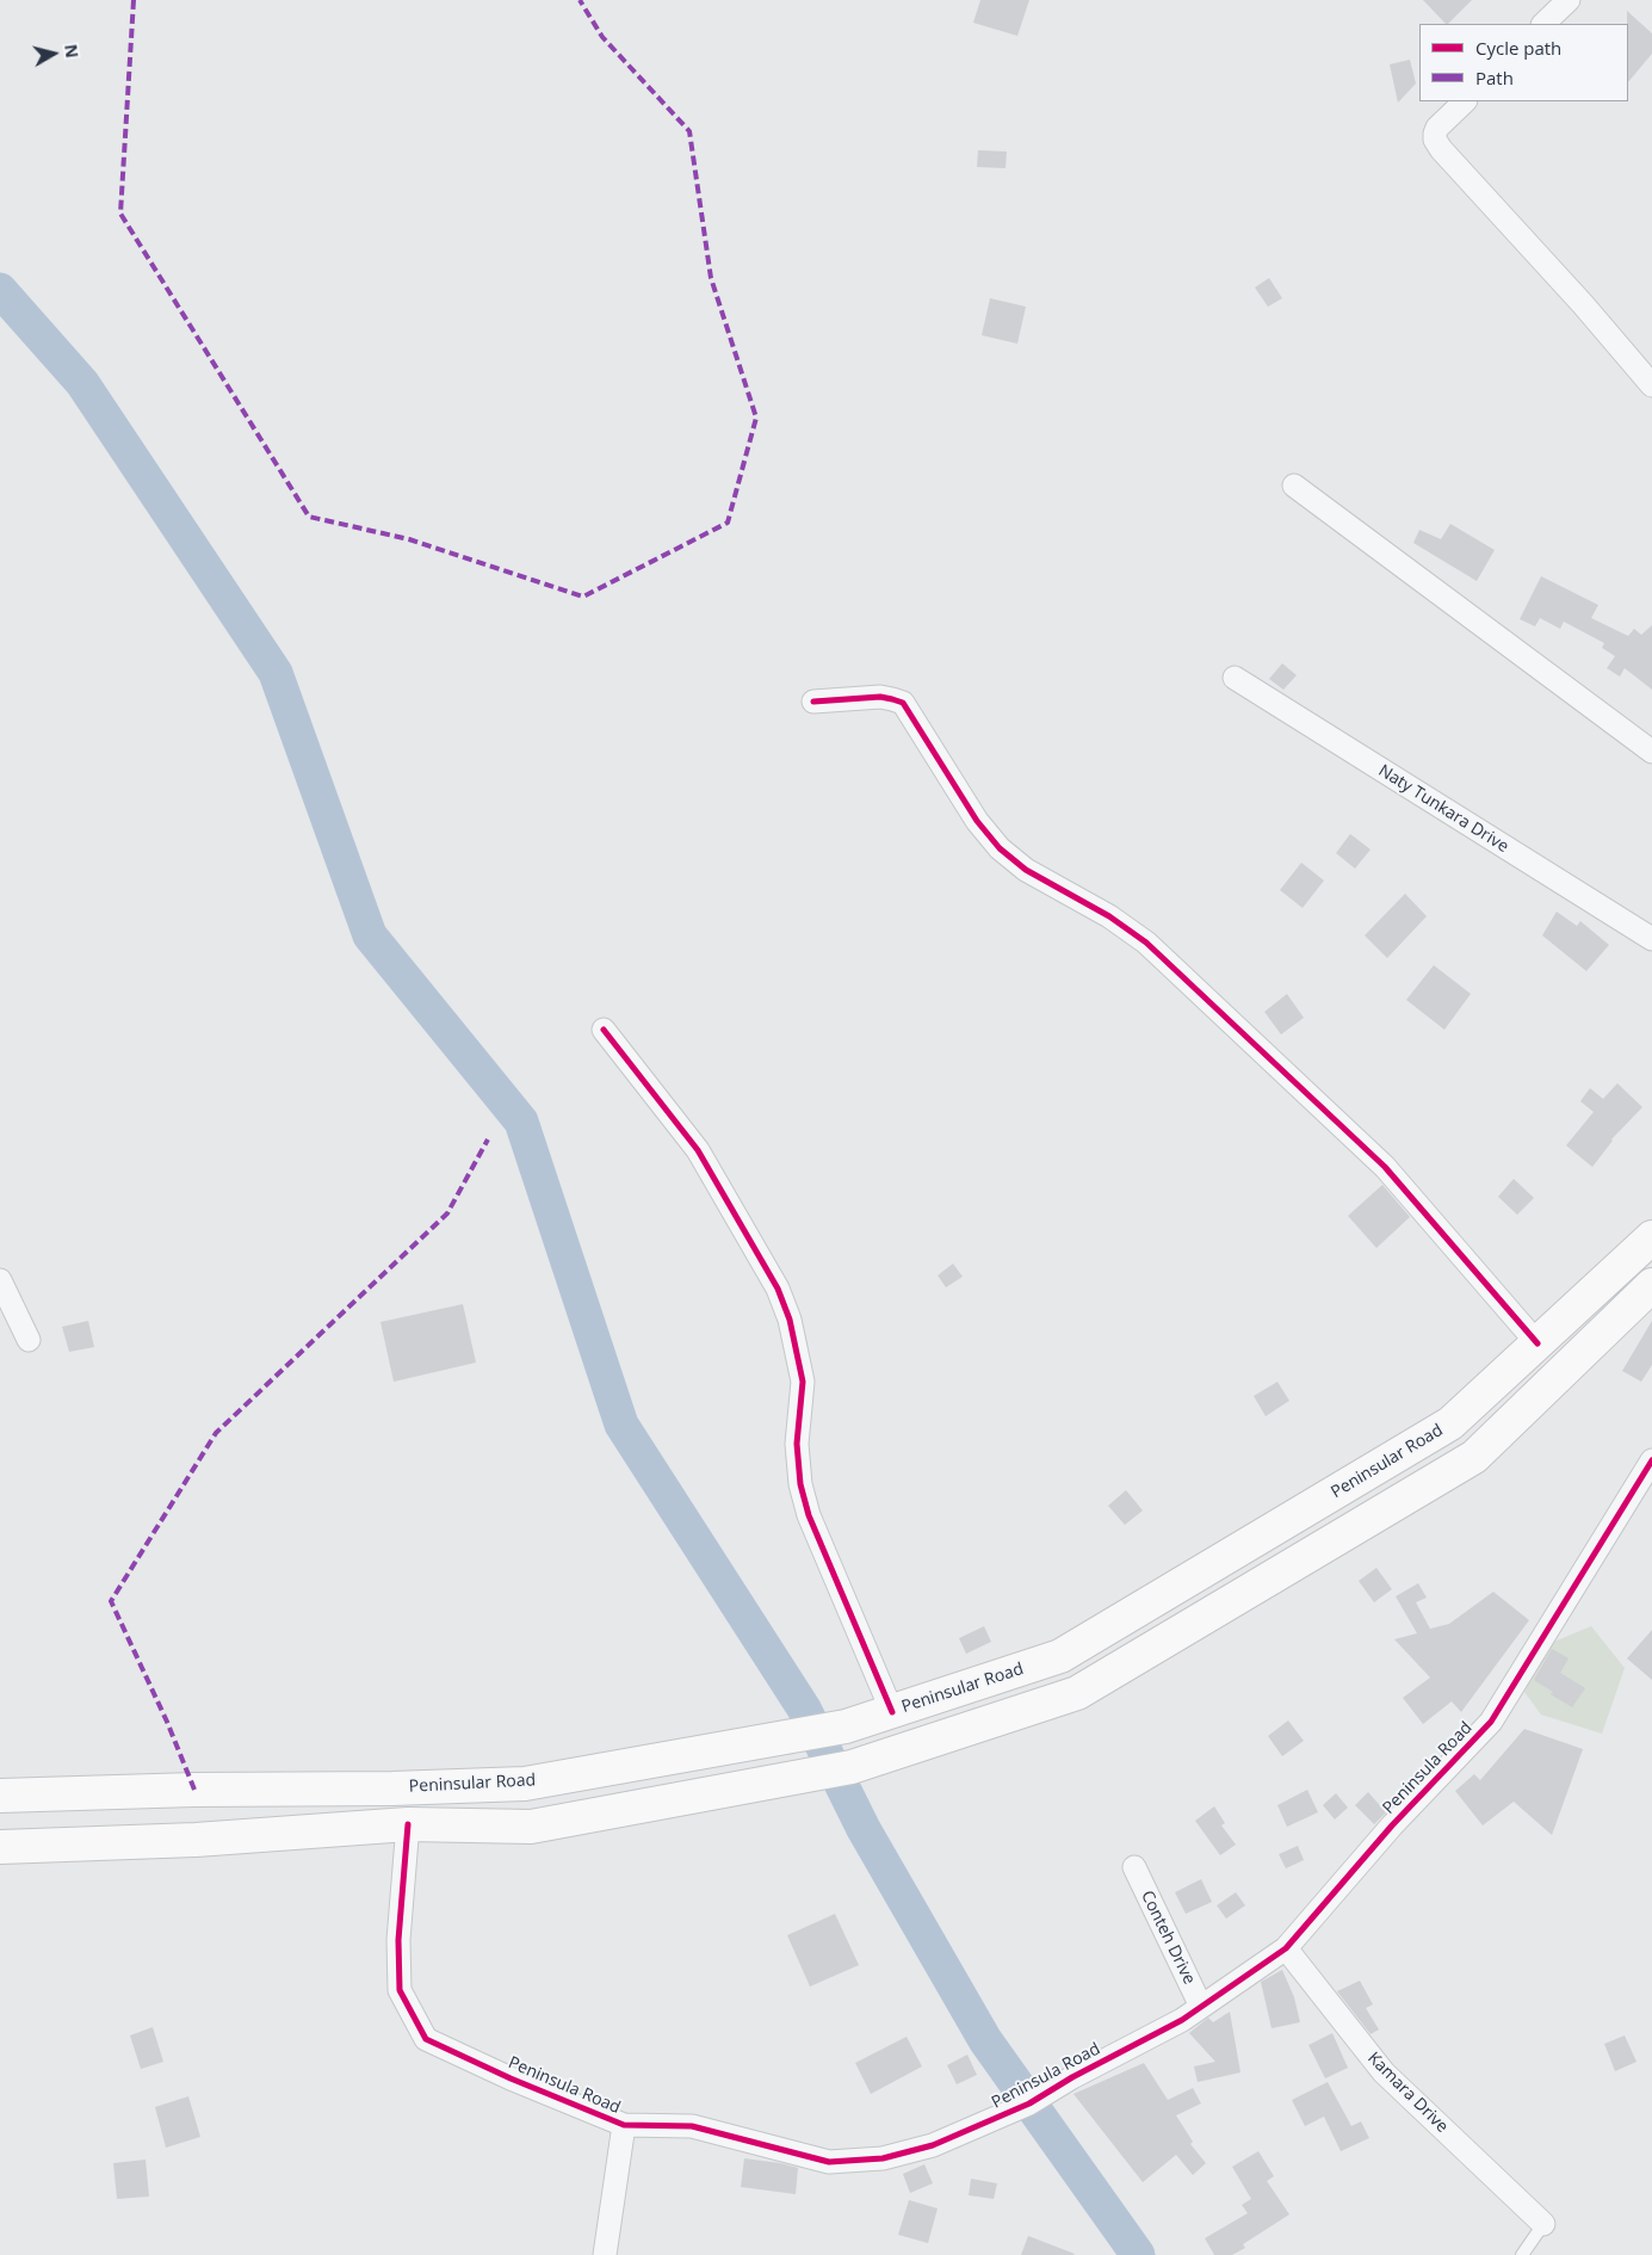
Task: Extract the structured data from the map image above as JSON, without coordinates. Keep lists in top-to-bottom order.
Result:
{
  "streets": {
    "main road": ["Peninsular Road"],
    "street": [
      "Naty Tunkara Drive",
      "Peninsula Road",
      "Conteh Drive",
      "Kamara Drive"
    ]
  },
  "crossings": [
    ["Peninsula Road", "Conteh Drive"],
    ["Peninsula Road", "Kamara Drive"]
  ],
  "legend": ["Cycle path", "Path"],
  "north": "right"
}
